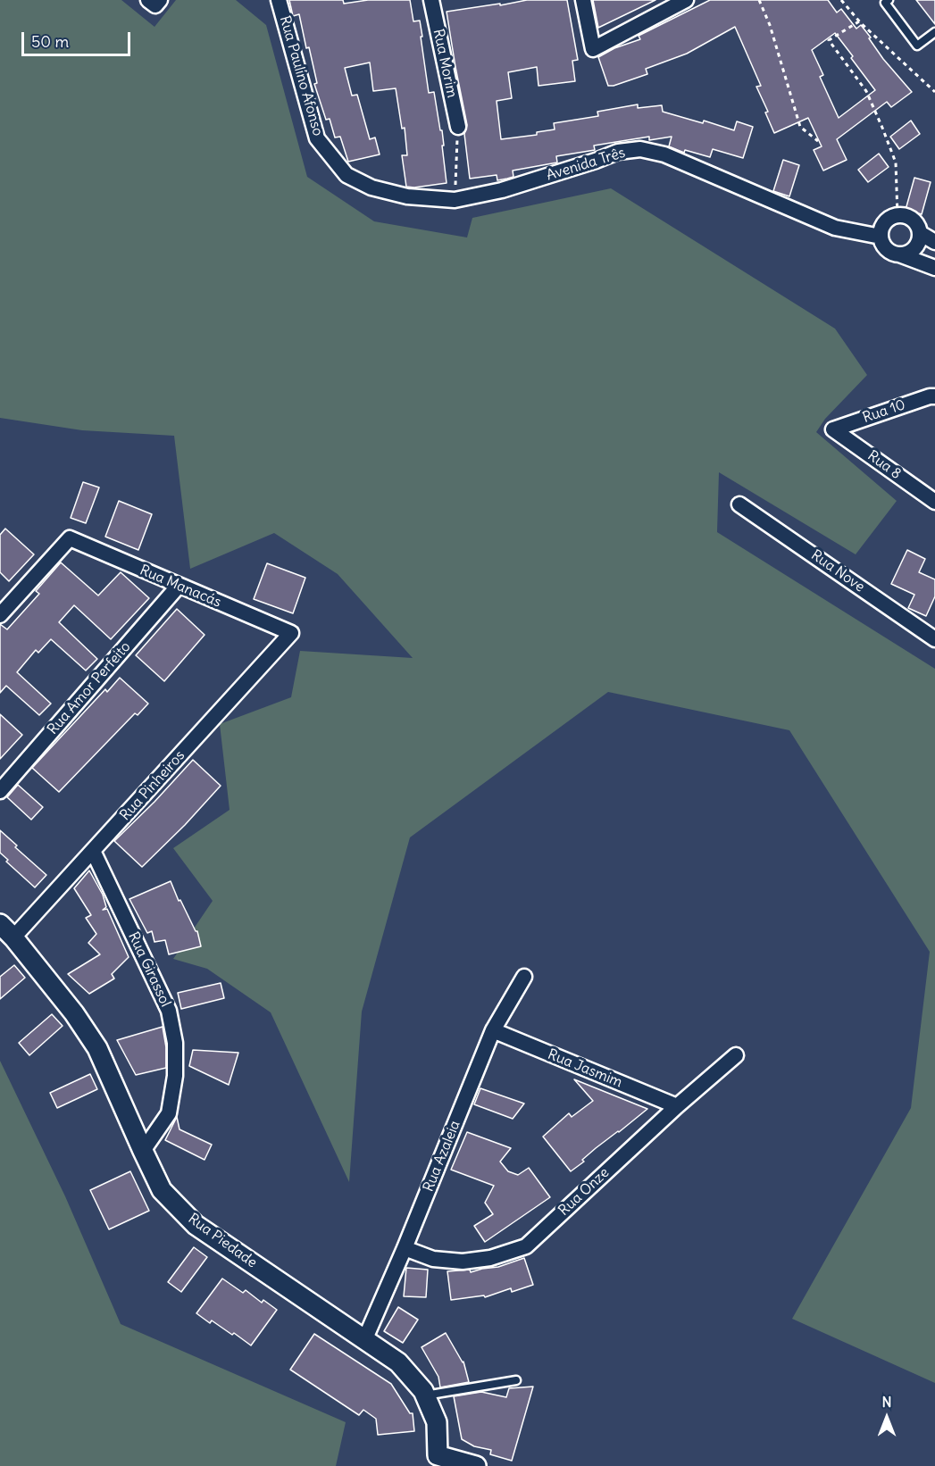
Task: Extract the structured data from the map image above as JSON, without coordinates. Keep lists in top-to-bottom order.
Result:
{
  "streets": {
    "street": [
      "Rua Morim",
      "Rua Paulino Afonso",
      "Avenida Três",
      "Rua 10",
      "Rua 8",
      "Rua Nove",
      "Rua Manacás",
      "Rua Amor Perfeito",
      "Rua Pinheiros",
      "Rua Girassol",
      "Rua Jasmim",
      "Rua Azaleia",
      "Rua Onze",
      "Rua Piedade"
    ]
  },
  "crossings": [
    ["Rua Paulino Afonso", "Avenida Três"],
    ["Rua 10", "Rua 8"],
    ["Rua Manacás", "Rua Amor Perfeito"],
    ["Rua Manacás", "Rua Pinheiros"],
    ["Rua Pinheiros", "Rua Girassol"],
    ["Rua Pinheiros", "Rua Piedade"],
    ["Rua Girassol", "Rua Piedade"],
    ["Rua Jasmim", "Rua Azaleia"],
    ["Rua Jasmim", "Rua Onze"],
    ["Rua Azaleia", "Rua Onze"],
    ["Rua Azaleia", "Rua Piedade"]
  ],
  "scale_bar": "50 m",
  "north": "top"
}
